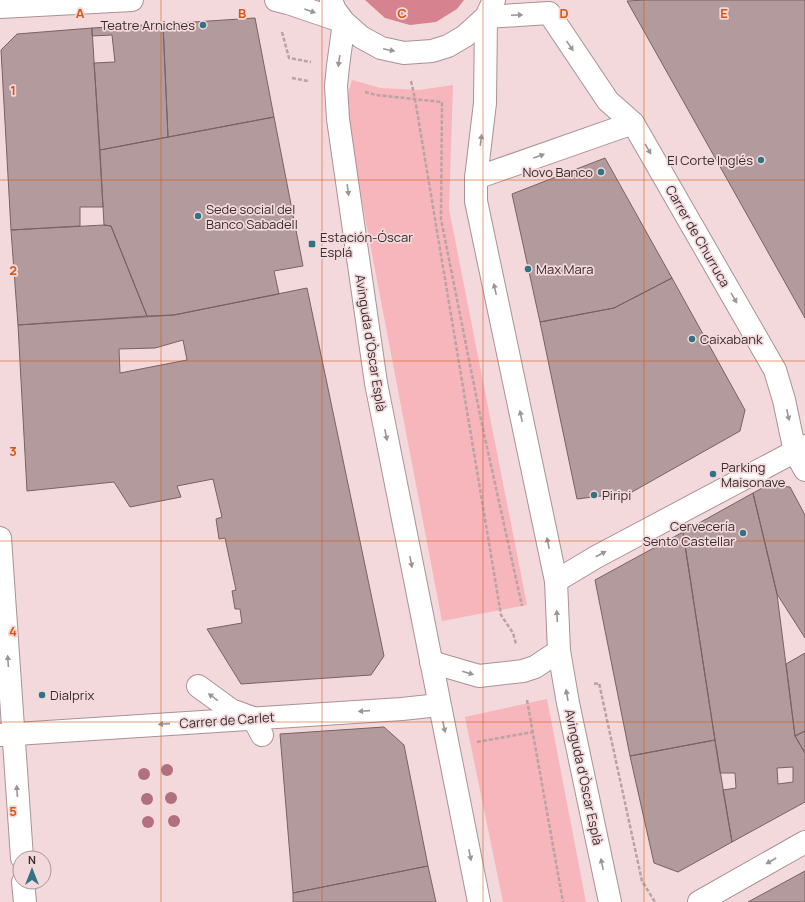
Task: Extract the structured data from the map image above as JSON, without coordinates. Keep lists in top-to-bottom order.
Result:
{
  "streets": {
    "main road": ["Carrer de Churruca", "Avinguda d'Òscar Esplà", "Carrer de Carlet"]
  },
  "crossings": [
    ["Carrer de Churruca", "Avinguda d'Òscar Esplà"],
    ["Avinguda d'Òscar Esplà", "Carrer de Carlet"]
  ],
  "one_way": ["Carrer de Churruca", "Carrer de Carlet"],
  "places": {
    "other": [
      "Teatre Arniches",
      "El Corte Inglés",
      "Novo Banco",
      "Sede social del Banco Sabadell",
      "Max Mara",
      "Caixabank",
      "Parking Maisonave",
      "Piripi",
      "Cervecería Sento Castellar",
      "Dialprix"
    ],
    "transit": ["Estación-Óscar Esplá"]
  },
  "north": "top",
  "grid": {
    "columns": [
      "A",
      "B",
      "C",
      "D",
      "E"
    ],
    "rows": [
      "1",
      "2",
      "3",
      "4",
      "5"
    ]
  }
}
